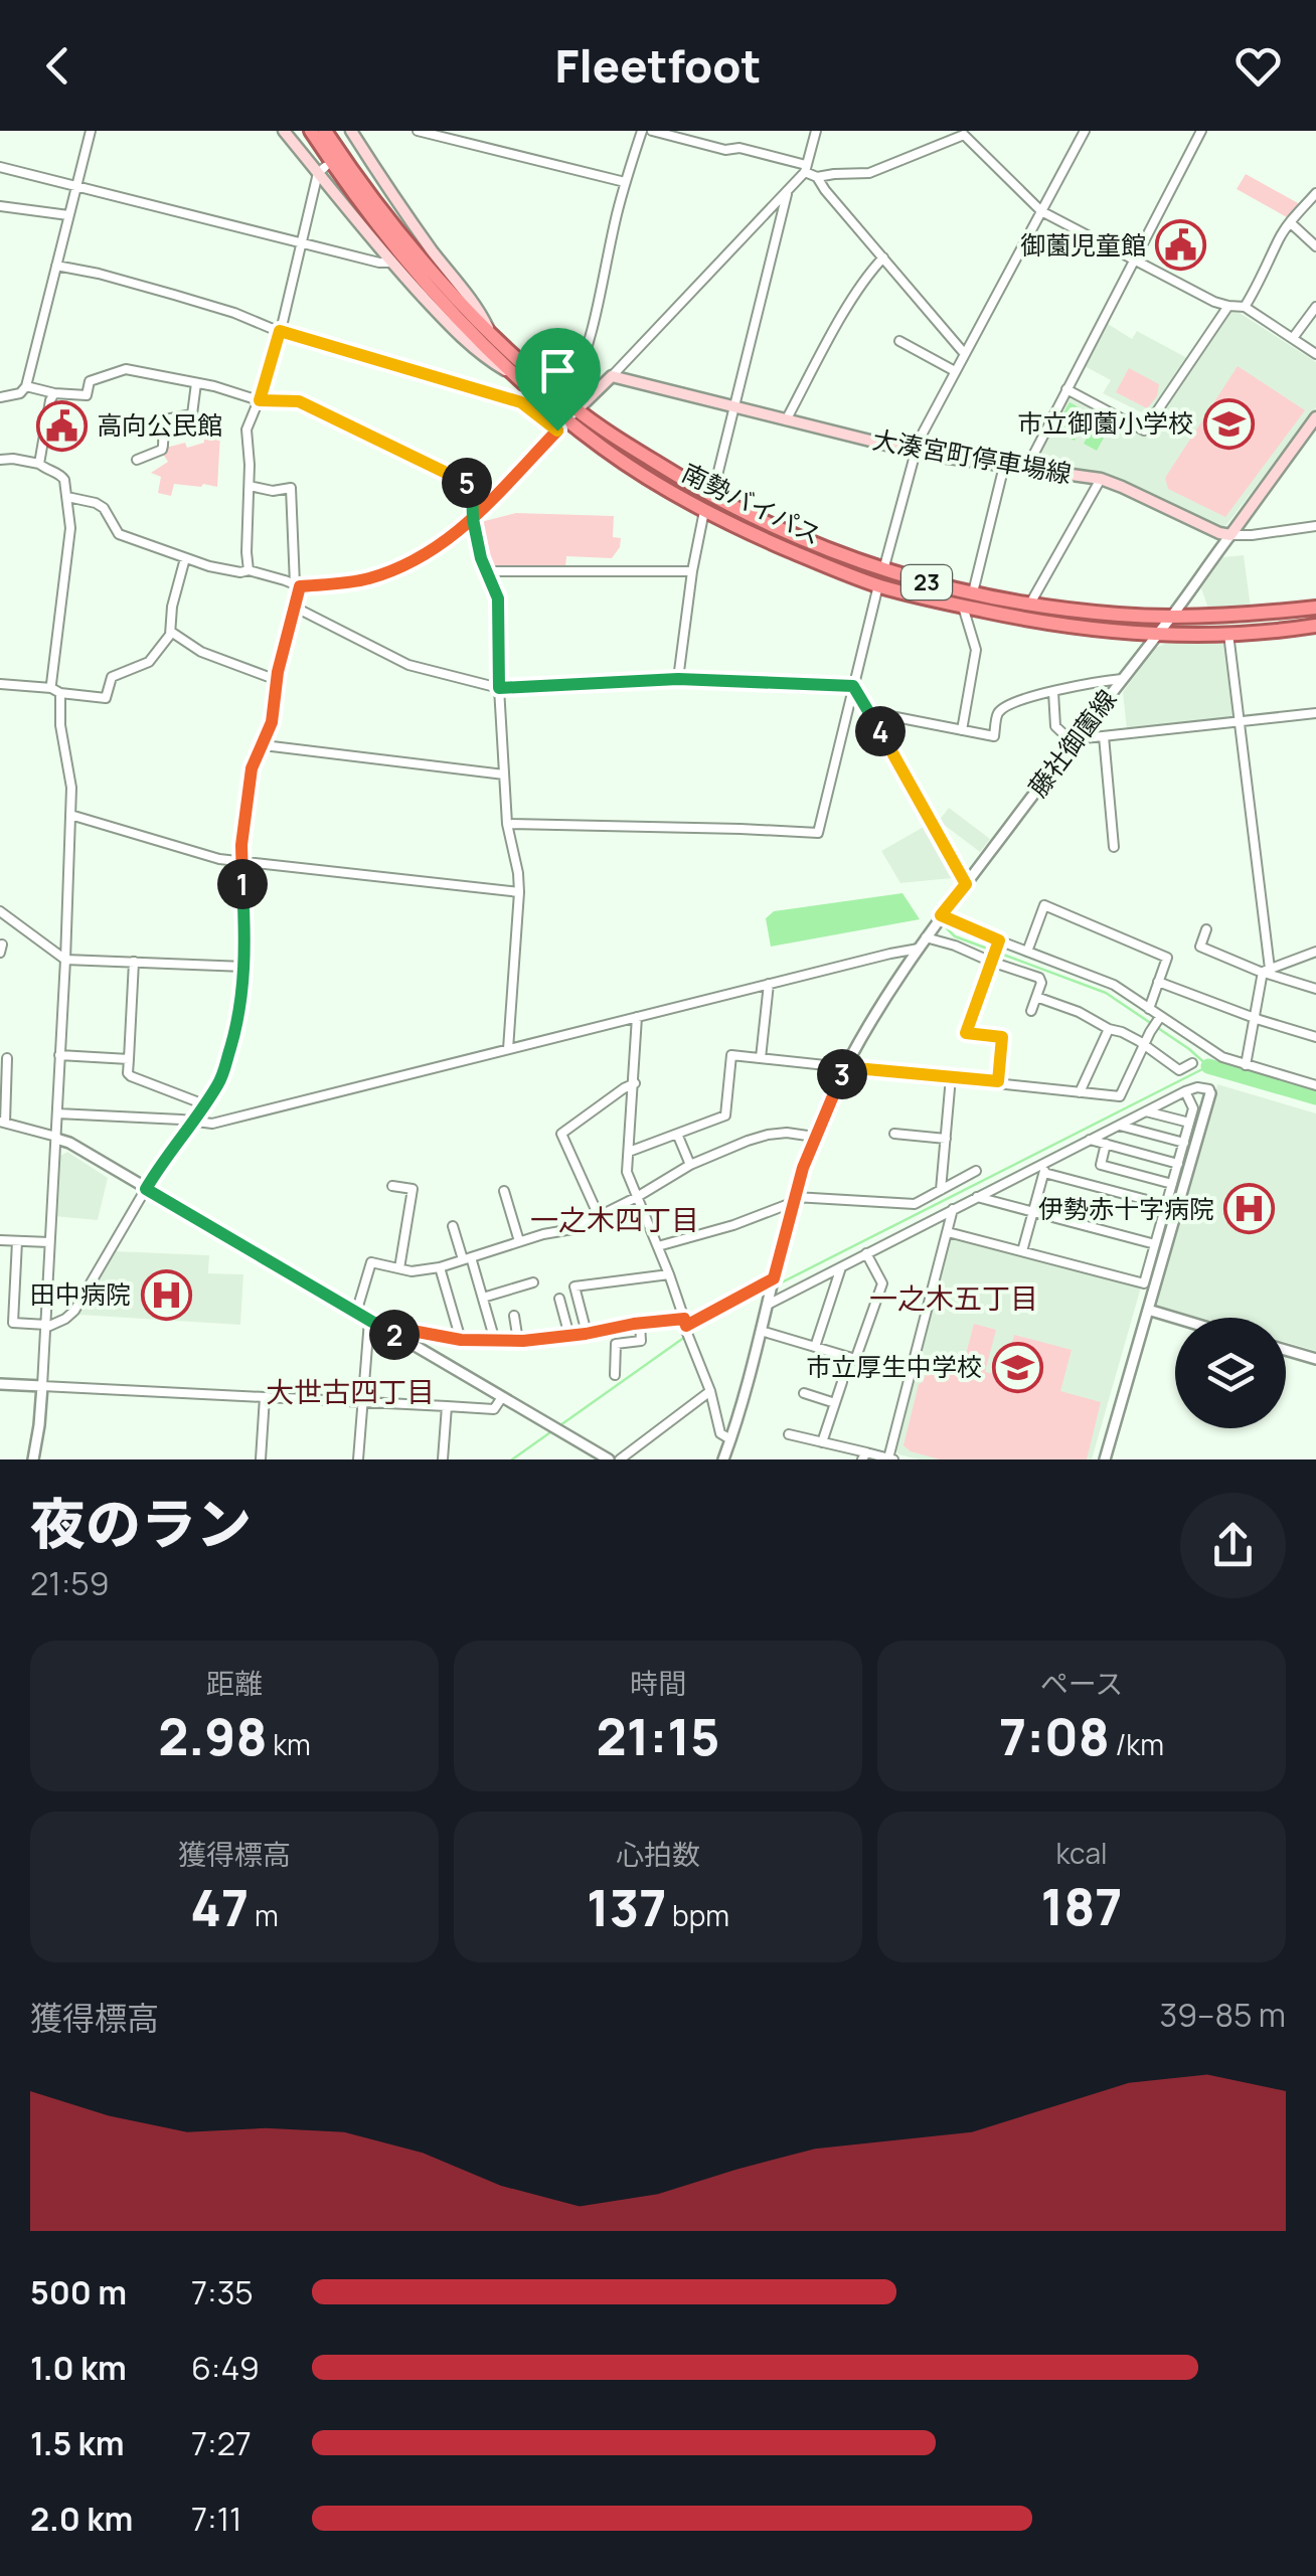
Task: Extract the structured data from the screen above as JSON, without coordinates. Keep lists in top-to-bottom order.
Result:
{
  "streets": {
    "highway": ["南勢バイパス", "23"],
    "main road": ["大湊宮町停車場線"],
    "street": ["藤社御薗線"]
  },
  "crossings": [
    ["大湊宮町停車場線", "藤社御薗線"],
    ["南勢バイパス", "藤社御薗線"]
  ],
  "districts": ["一之木四丁目", "一之木五丁目", "大世古四丁目"],
  "places": {
    "public building": ["御薗児童館", "高向公民館"],
    "school or university": ["市立御薗小学校", "市立厚生中学校"],
    "hospital": ["伊勢赤十字病院", "田中病院"]
  },
  "page": {
    "header": "Fleetfoot",
    "pins": [
      "5",
      "4",
      "1",
      "3",
      "2"
    ],
    "heading": ["夜のラン", "21:59"],
    "stats": [
      ["距離", "2.98 km"],
      ["時間", "21:15"],
      ["ペース", "7:08 /km"],
      ["獲得標高", "47 m"],
      ["心拍数", "137 bpm"],
      ["kcal", "187"]
    ],
    "chart": ["獲得標高", "39–85 m"],
    "list": [
      {
        "name": "500 m",
        "note": "7:35"
      },
      {
        "name": "1.0 km",
        "note": "6:49"
      },
      {
        "name": "1.5 km",
        "note": "7:27"
      },
      {
        "name": "2.0 km",
        "note": "7:11"
      }
    ]
  }
}
